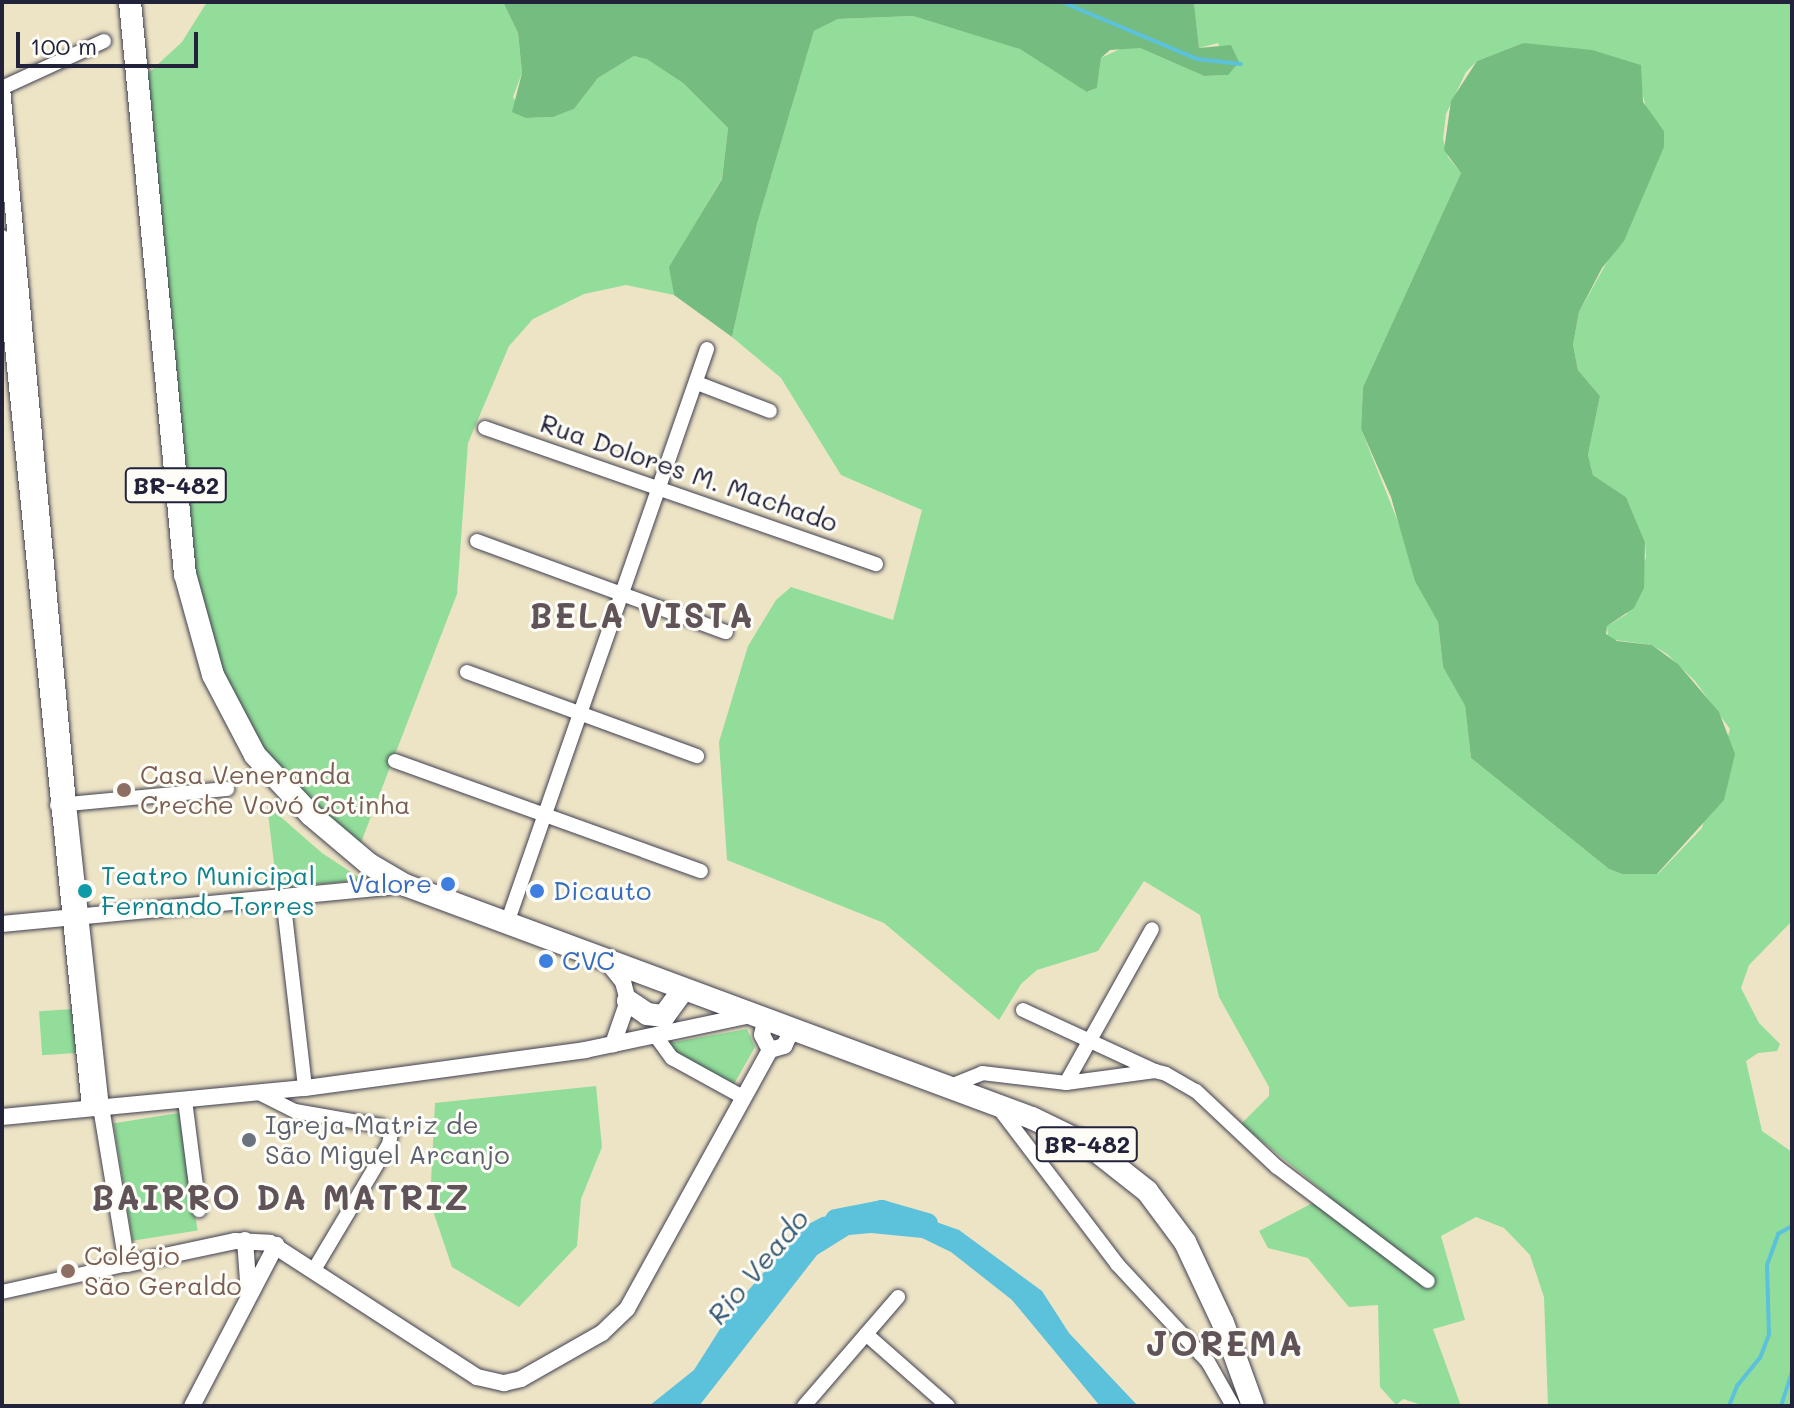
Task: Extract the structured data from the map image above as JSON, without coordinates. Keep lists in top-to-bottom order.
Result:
{
  "streets": {
    "highway": ["BR-482"],
    "street": ["Rua Dolores M. Machado"]
  },
  "districts": ["BELA VISTA", "BAIRRO DA MATRIZ", "JOREMA"],
  "water": ["Rio Veado"],
  "places": [
    "Casa Veneranda Creche Vovó Cotinha",
    "Valore",
    "Teatro Municipal Fernando Torres",
    "Dicauto",
    "CVC",
    "Igreja Matriz de São Miguel Arcanjo",
    "Colégio São Geraldo"
  ],
  "scale_bar": "100 m"
}
